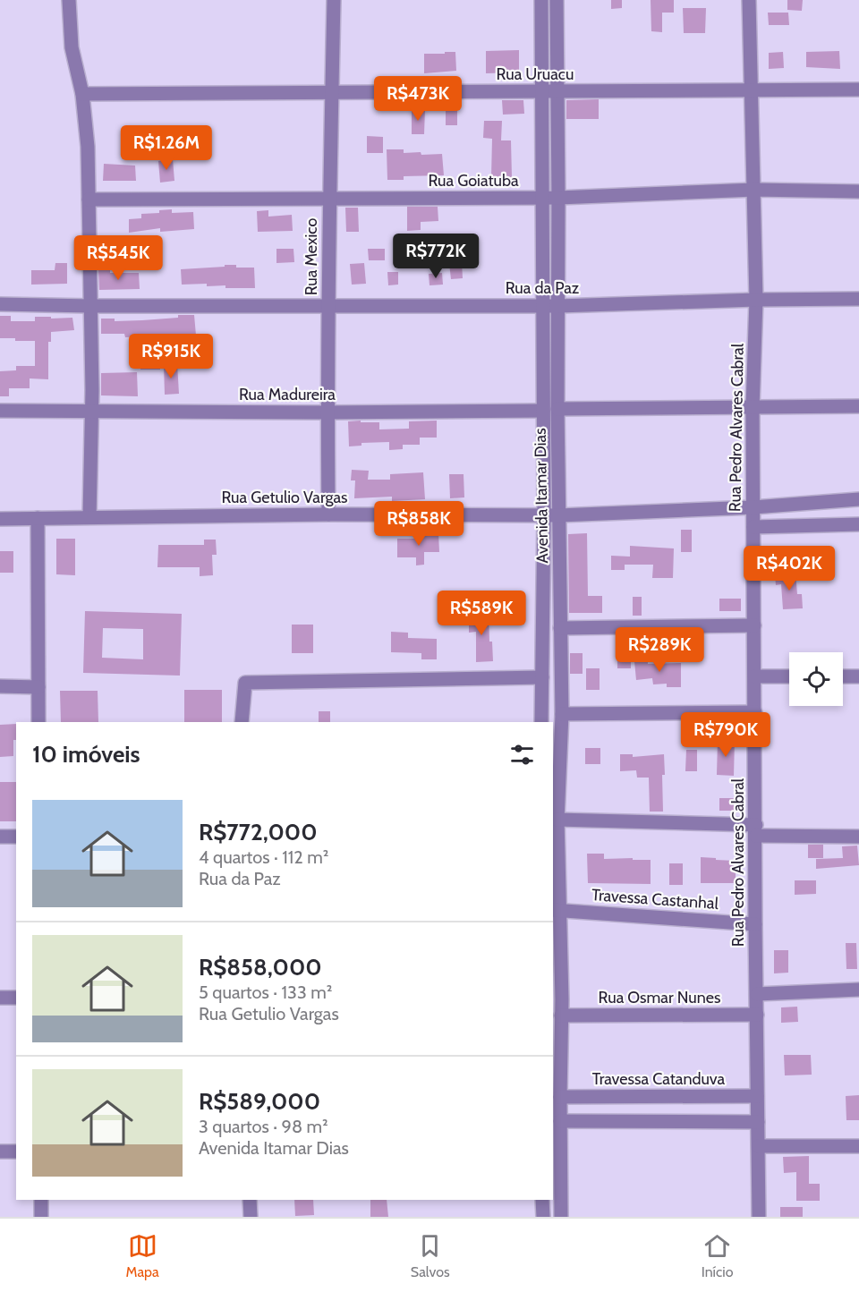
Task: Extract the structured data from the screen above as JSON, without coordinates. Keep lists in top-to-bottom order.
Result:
{
  "streets": {
    "street": [
      "Rua Uruacu",
      "Rua Goiatuba",
      "Rua Mexico",
      "Rua da Paz",
      "Rua Madureira",
      "Rua Pedro Alvares Cabral",
      "Avenida Itamar Dias",
      "Rua Getulio Vargas",
      "Travessa Castanhal",
      "Rua Osmar Nunes",
      "Travessa Catanduva"
    ]
  },
  "crossings": [
    ["Rua Uruacu", "Rua Mexico"],
    ["Rua Uruacu", "Rua Pedro Alvares Cabral"],
    ["Rua Uruacu", "Avenida Itamar Dias"],
    ["Rua Goiatuba", "Rua Mexico"],
    ["Rua Goiatuba", "Rua Pedro Alvares Cabral"],
    ["Rua Goiatuba", "Avenida Itamar Dias"],
    ["Rua Mexico", "Rua da Paz"],
    ["Rua Mexico", "Rua Madureira"],
    ["Rua Mexico", "Rua Getulio Vargas"],
    ["Rua da Paz", "Rua Pedro Alvares Cabral"],
    ["Rua da Paz", "Avenida Itamar Dias"],
    ["Rua Madureira", "Avenida Itamar Dias"],
    ["Rua Pedro Alvares Cabral", "Rua Getulio Vargas"],
    ["Rua Pedro Alvares Cabral", "Travessa Castanhal"],
    ["Rua Pedro Alvares Cabral", "Rua Osmar Nunes"],
    ["Rua Pedro Alvares Cabral", "Travessa Catanduva"],
    ["Avenida Itamar Dias", "Rua Getulio Vargas"],
    ["Avenida Itamar Dias", "Travessa Castanhal"],
    ["Avenida Itamar Dias", "Rua Osmar Nunes"],
    ["Avenida Itamar Dias", "Travessa Catanduva"]
  ],
  "page": {
    "price": [
      "R$473K",
      "R$1.26M",
      "R$772K",
      "R$545K",
      "R$915K",
      "R$858K",
      "R$402K",
      "R$589K",
      "R$289K",
      "R$790K"
    ],
    "heading": "10 imóveis",
    "list": [
      {
        "name": "R$772,000",
        "note": "4 quartos · 112 m² · Rua da Paz"
      },
      {
        "name": "R$858,000",
        "note": "5 quartos · 133 m² · Rua Getulio Vargas"
      },
      {
        "name": "R$589,000",
        "note": "3 quartos · 98 m² · Avenida Itamar Dias"
      }
    ],
    "tabs": ["Mapa", "Salvos", "Início"]
  }
}
